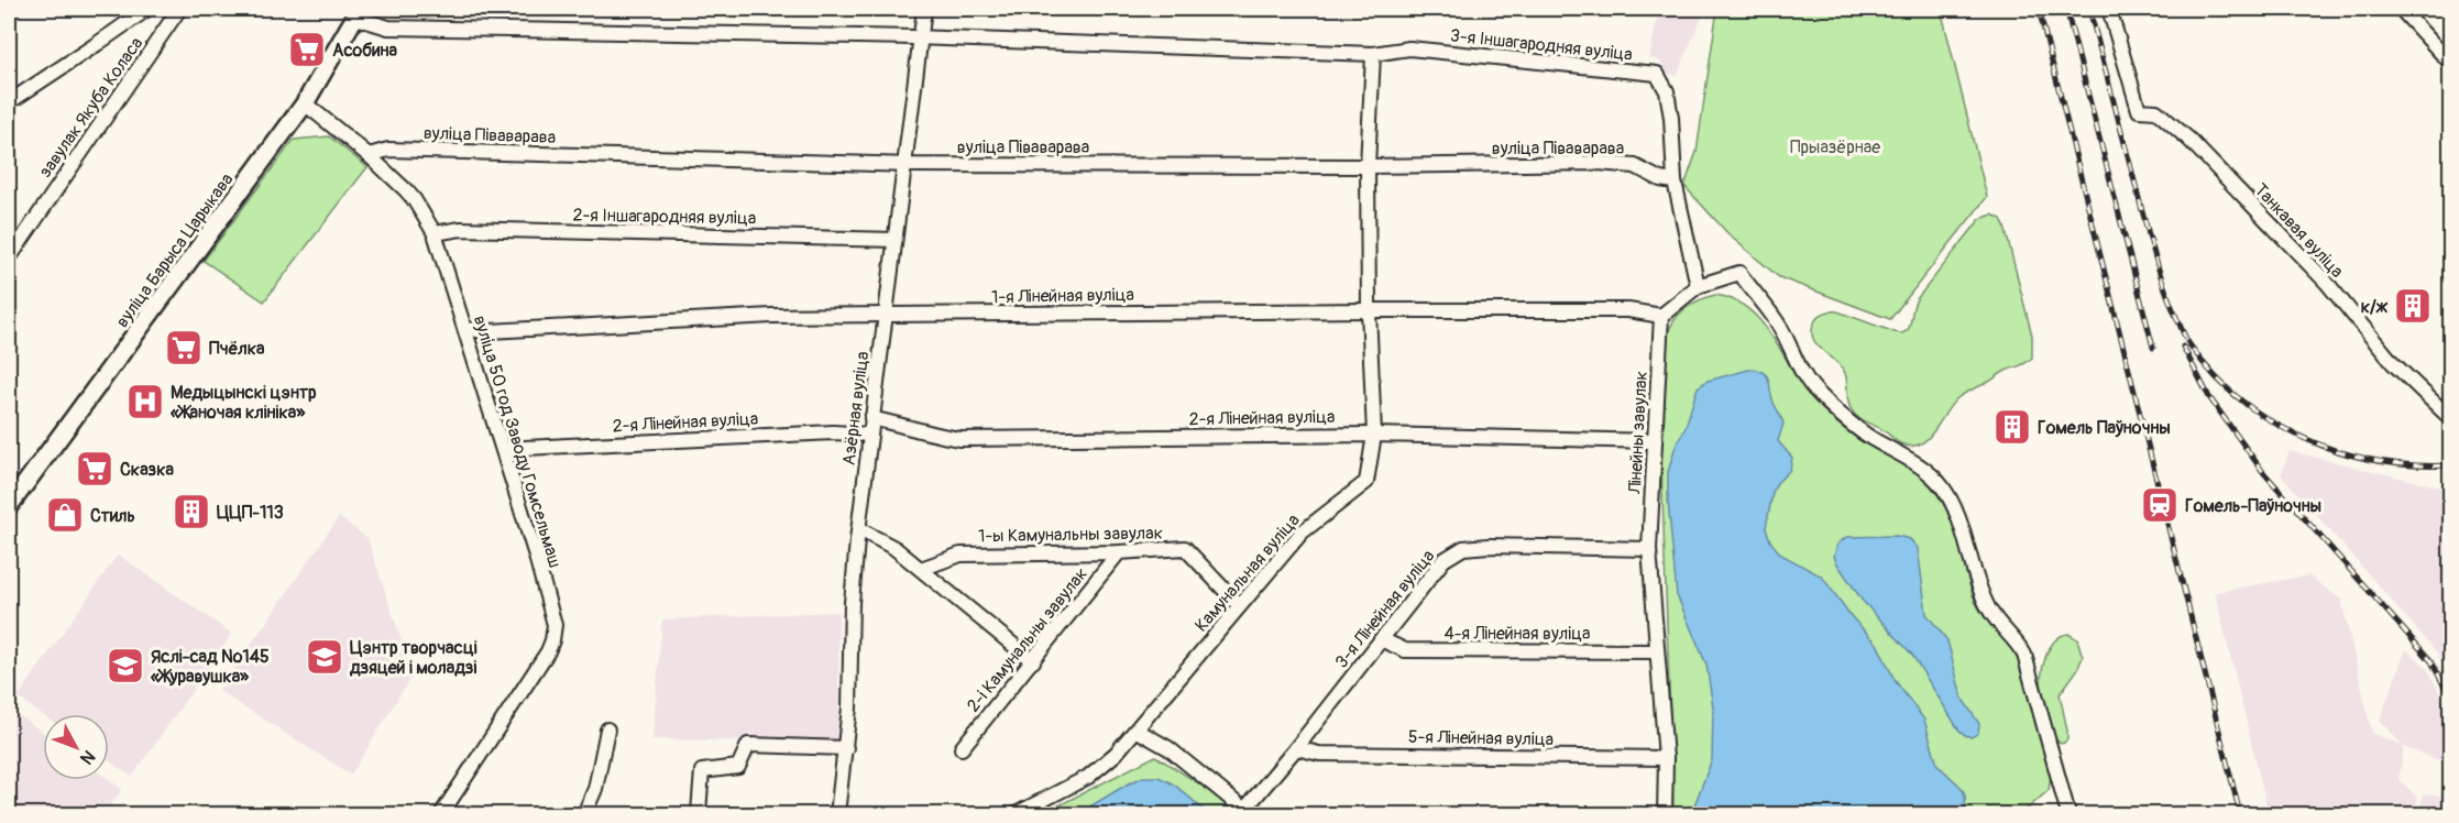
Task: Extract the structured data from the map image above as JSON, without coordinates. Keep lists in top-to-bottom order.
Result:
{
  "streets": {
    "main road": ["вуліца Барыса Царыкава"],
    "street": [
      "3-я Іншагародняя вуліца",
      "завулак Якуба Коласа",
      "вуліца Піваварава",
      "2-я Іншагародняя вуліца",
      "Танкавая вуліца",
      "1-я Лінейная вуліца",
      "Азёрная вуліца",
      "2-я Лінейная вуліца",
      "Лінейны завулак",
      "вуліца 50 год Заводу Гомсельмаш",
      "1-ы Камунальны завулак",
      "Камунальная вуліца",
      "3-я Лінейная вуліца",
      "4-я Лінейная вуліца",
      "2-і Камунальны завулак",
      "5-я Лінейная вуліца"
    ]
  },
  "crossings": [
    ["3-я Іншагародняя вуліца", "вуліца Піваварава"],
    ["3-я Іншагародняя вуліца", "вуліца Барыса Царыкава"],
    ["3-я Іншагародняя вуліца", "Азёрная вуліца"],
    ["3-я Іншагародняя вуліца", "Камунальная вуліца"],
    ["вуліца Піваварава", "Азёрная вуліца"],
    ["вуліца Піваварава", "вуліца 50 год Заводу Гомсельмаш"],
    ["вуліца Піваварава", "Камунальная вуліца"],
    ["2-я Іншагародняя вуліца", "Азёрная вуліца"],
    ["2-я Іншагародняя вуліца", "вуліца 50 год Заводу Гомсельмаш"],
    ["вуліца Барыса Царыкава", "вуліца 50 год Заводу Гомсельмаш"],
    ["1-я Лінейная вуліца", "Азёрная вуліца"],
    ["1-я Лінейная вуліца", "Лінейны завулак"],
    ["1-я Лінейная вуліца", "вуліца 50 год Заводу Гомсельмаш"],
    ["1-я Лінейная вуліца", "Камунальная вуліца"],
    ["Азёрная вуліца", "2-я Лінейная вуліца"],
    ["2-я Лінейная вуліца", "Лінейны завулак"],
    ["2-я Лінейная вуліца", "вуліца 50 год Заводу Гомсельмаш"],
    ["2-я Лінейная вуліца", "Камунальная вуліца"],
    ["Лінейны завулак", "3-я Лінейная вуліца"],
    ["Лінейны завулак", "4-я Лінейная вуліца"],
    ["Лінейны завулак", "5-я Лінейная вуліца"],
    ["1-ы Камунальны завулак", "Камунальная вуліца"],
    ["1-ы Камунальны завулак", "2-і Камунальны завулак"],
    ["3-я Лінейная вуліца", "4-я Лінейная вуліца"],
    ["3-я Лінейная вуліца", "5-я Лінейная вуліца"]
  ],
  "parks": ["Прыазёрнае"],
  "places": {
    "supermarket": ["Асобина", "Пчёлка", "Сказка"],
    "building": ["к/ж", "Гомель Паўночны", "ЦЦП-113"],
    "hospital": ["Медыцынскі цэнтр «Жаночая клініка»"],
    "station": ["Гомель-Паўночны"],
    "shop": ["Стиль"],
    "school or university": ["Цэнтр творчасці дзяцей і моладзі", "Яслі-сад №145 «Журавушка»"]
  },
  "north": "bottom right"
}
